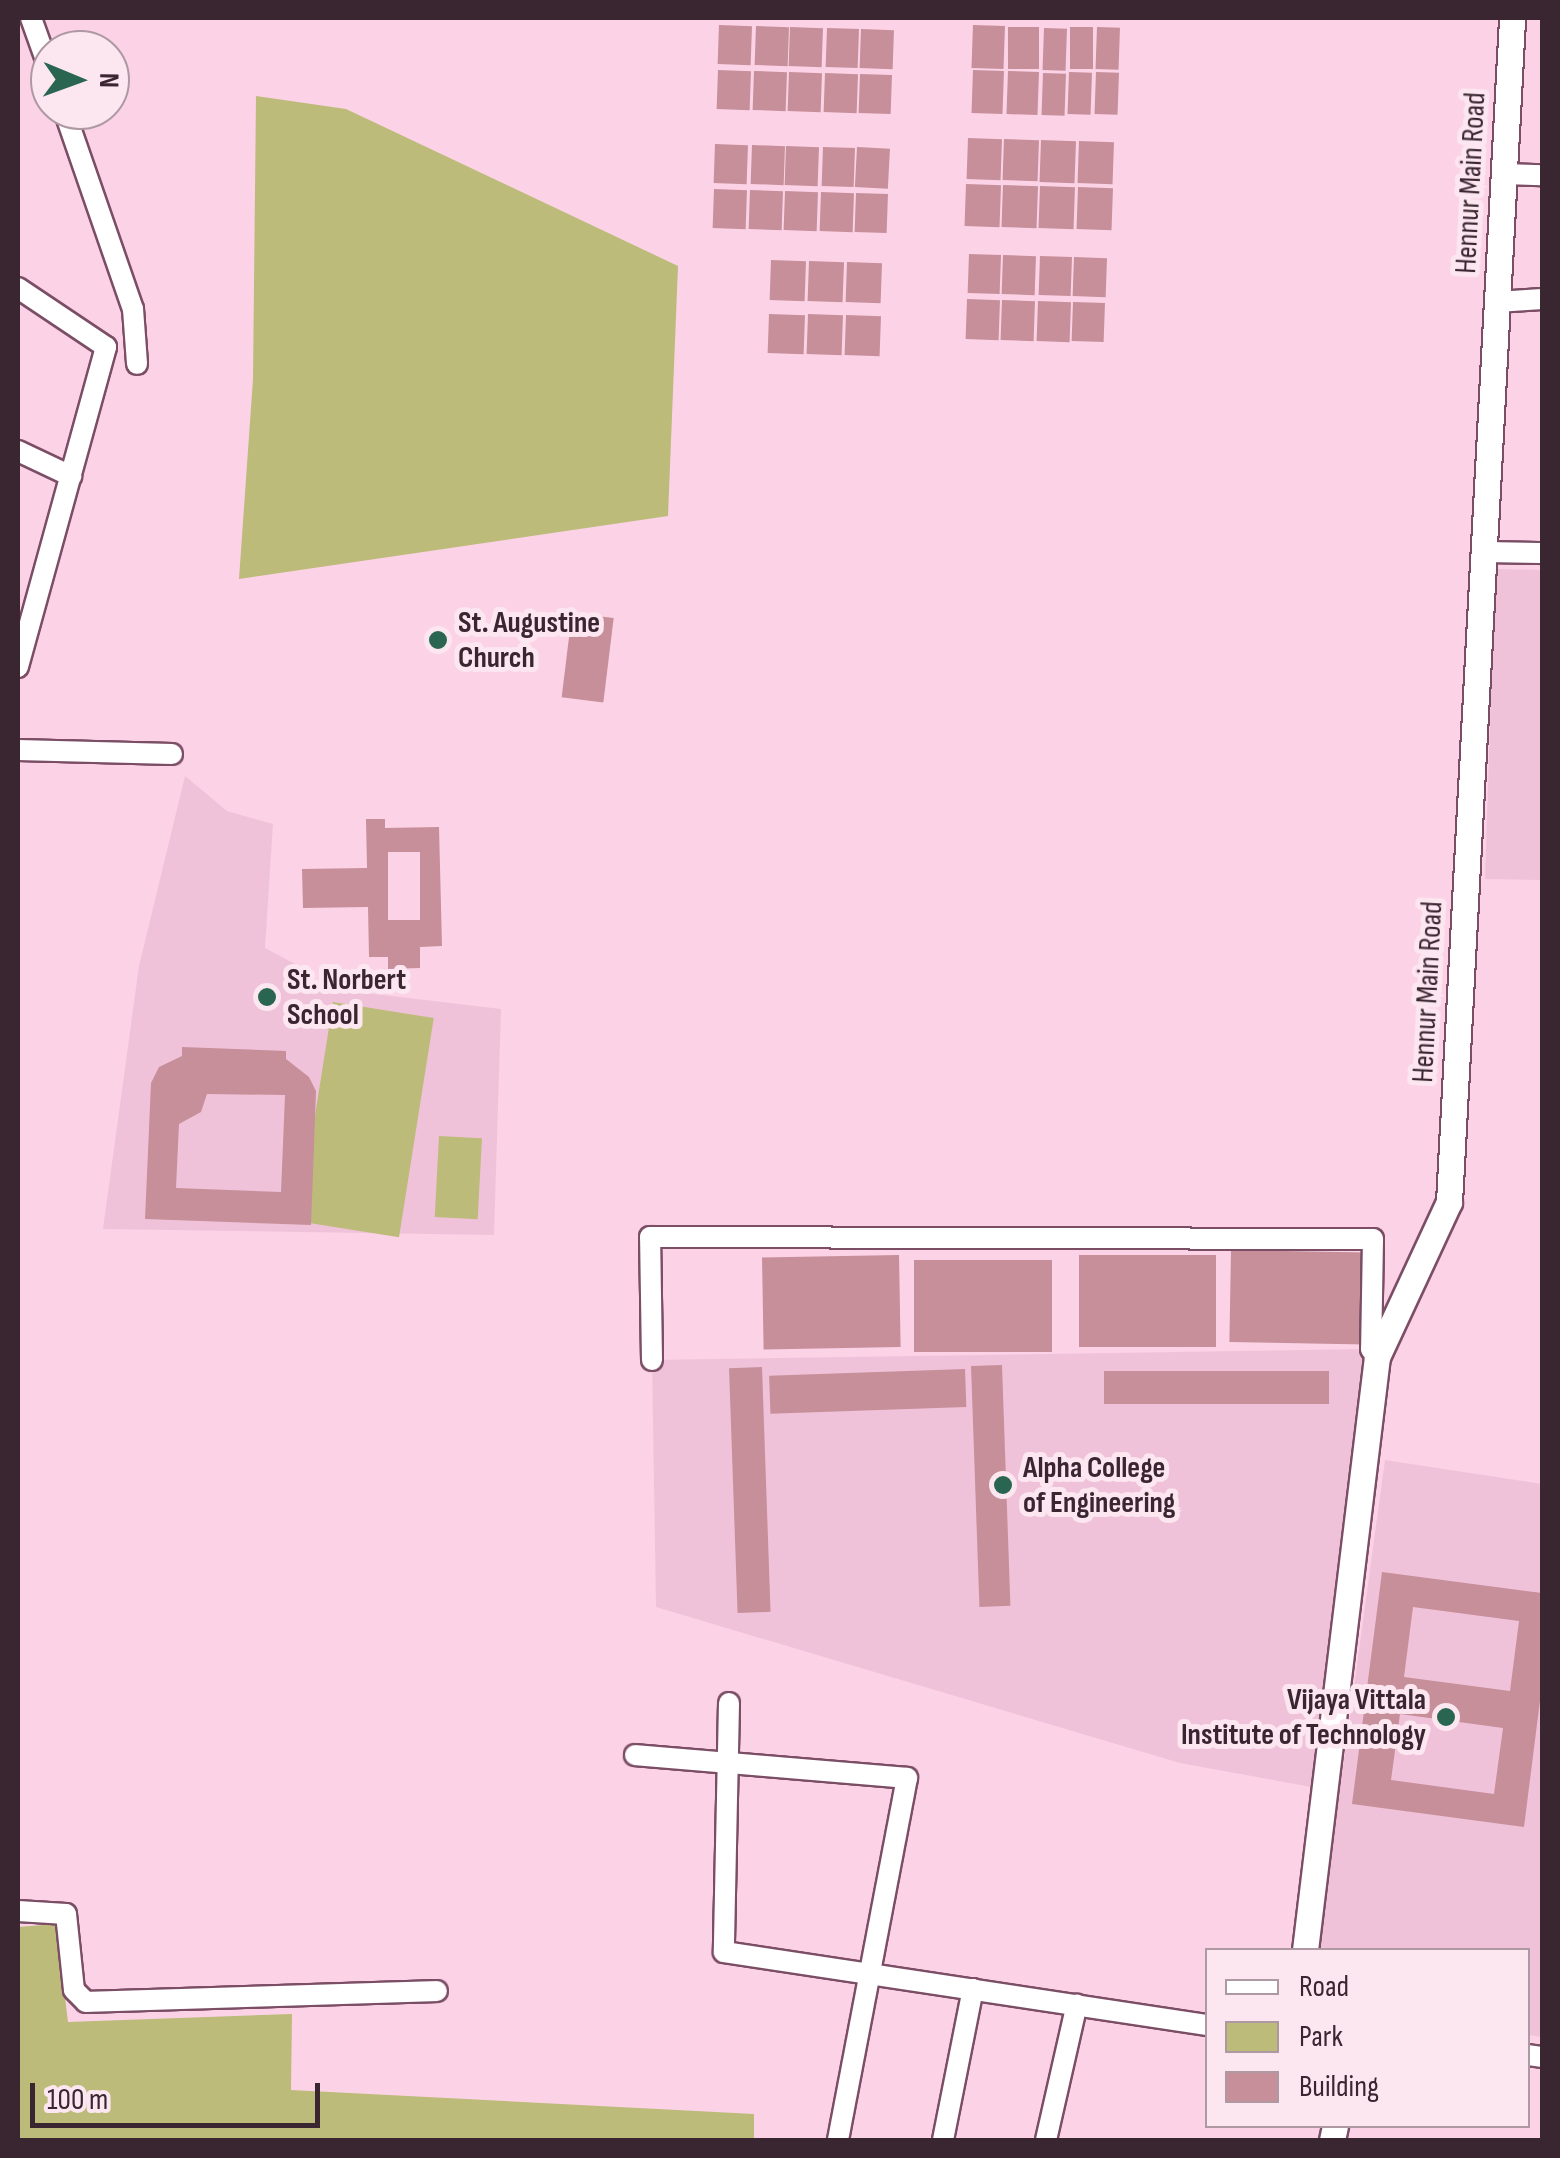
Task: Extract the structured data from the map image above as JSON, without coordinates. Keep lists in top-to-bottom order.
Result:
{
  "streets": {
    "main road": ["Hennur Main Road"]
  },
  "places": [
    "St. Augustine Church",
    "St. Norbert School",
    "Alpha College of Engineering",
    "Vijaya Vittala Institute of Technology"
  ],
  "legend": ["Road", "Park", "Building"],
  "scale_bar": "100 m",
  "north": "right"
}
